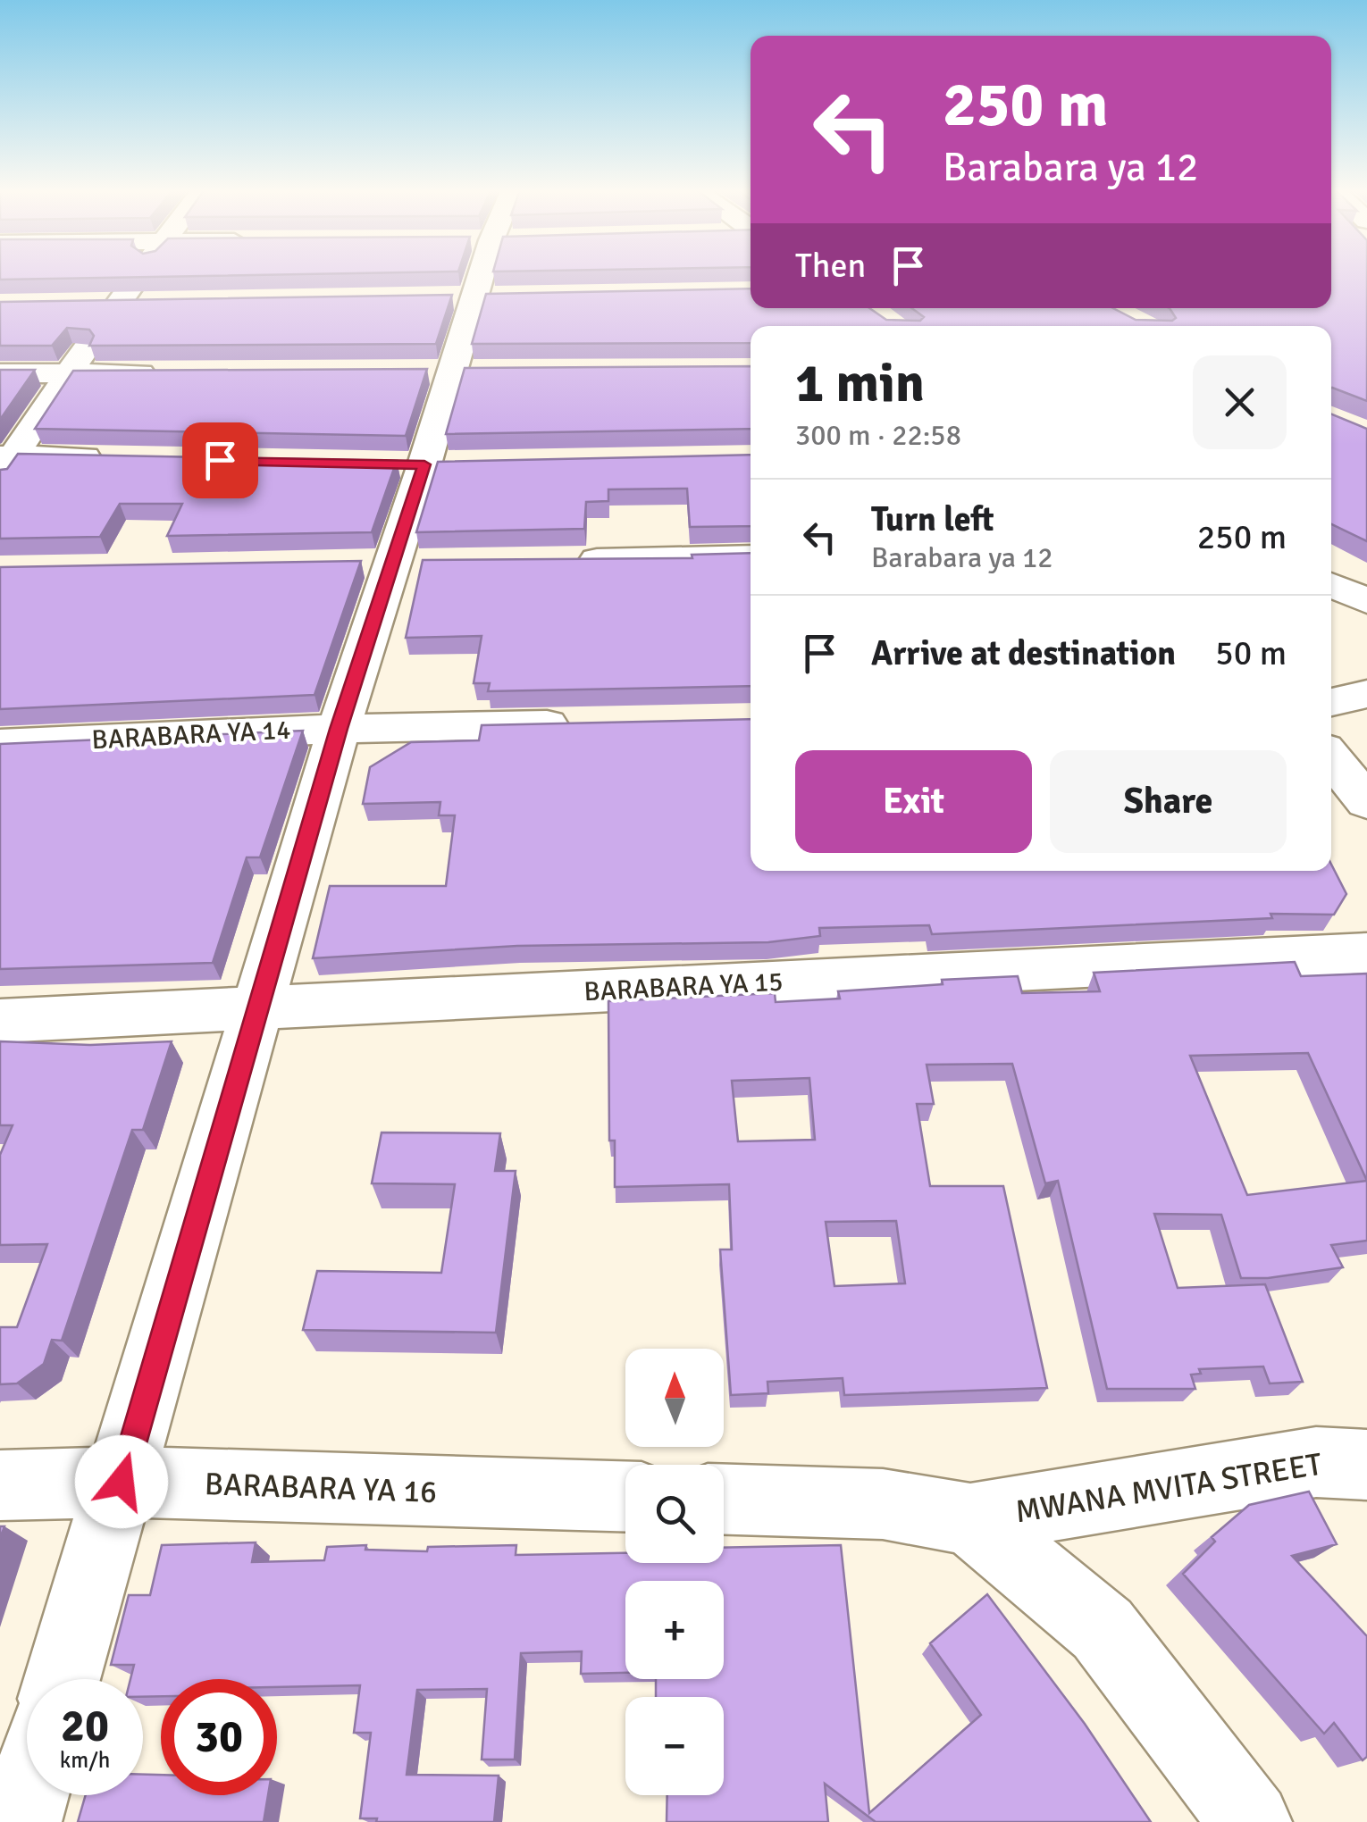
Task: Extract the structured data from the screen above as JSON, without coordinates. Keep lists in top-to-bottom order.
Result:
{
  "streets": {
    "street": [
      "BARABARA YA 14",
      "BARABARA YA 15",
      "BARABARA YA 16",
      "MWANA MVITA STREET"
    ]
  },
  "north": "top",
  "page": {
    "turn": ["250 m", "Barabara ya 12"],
    "then": "Then",
    "heading": ["1 min", "300 m · 22:58"],
    "list": [
      {
        "name": "Turn left",
        "note": "Barabara ya 12",
        "value": "250 m"
      },
      {
        "name": "Arrive at destination",
        "value": "50 m"
      }
    ],
    "buttons": ["Exit", "Share"],
    "map_buttons": ["+", "−"],
    "speed": "20 km/h",
    "limit": "30"
  }
}
